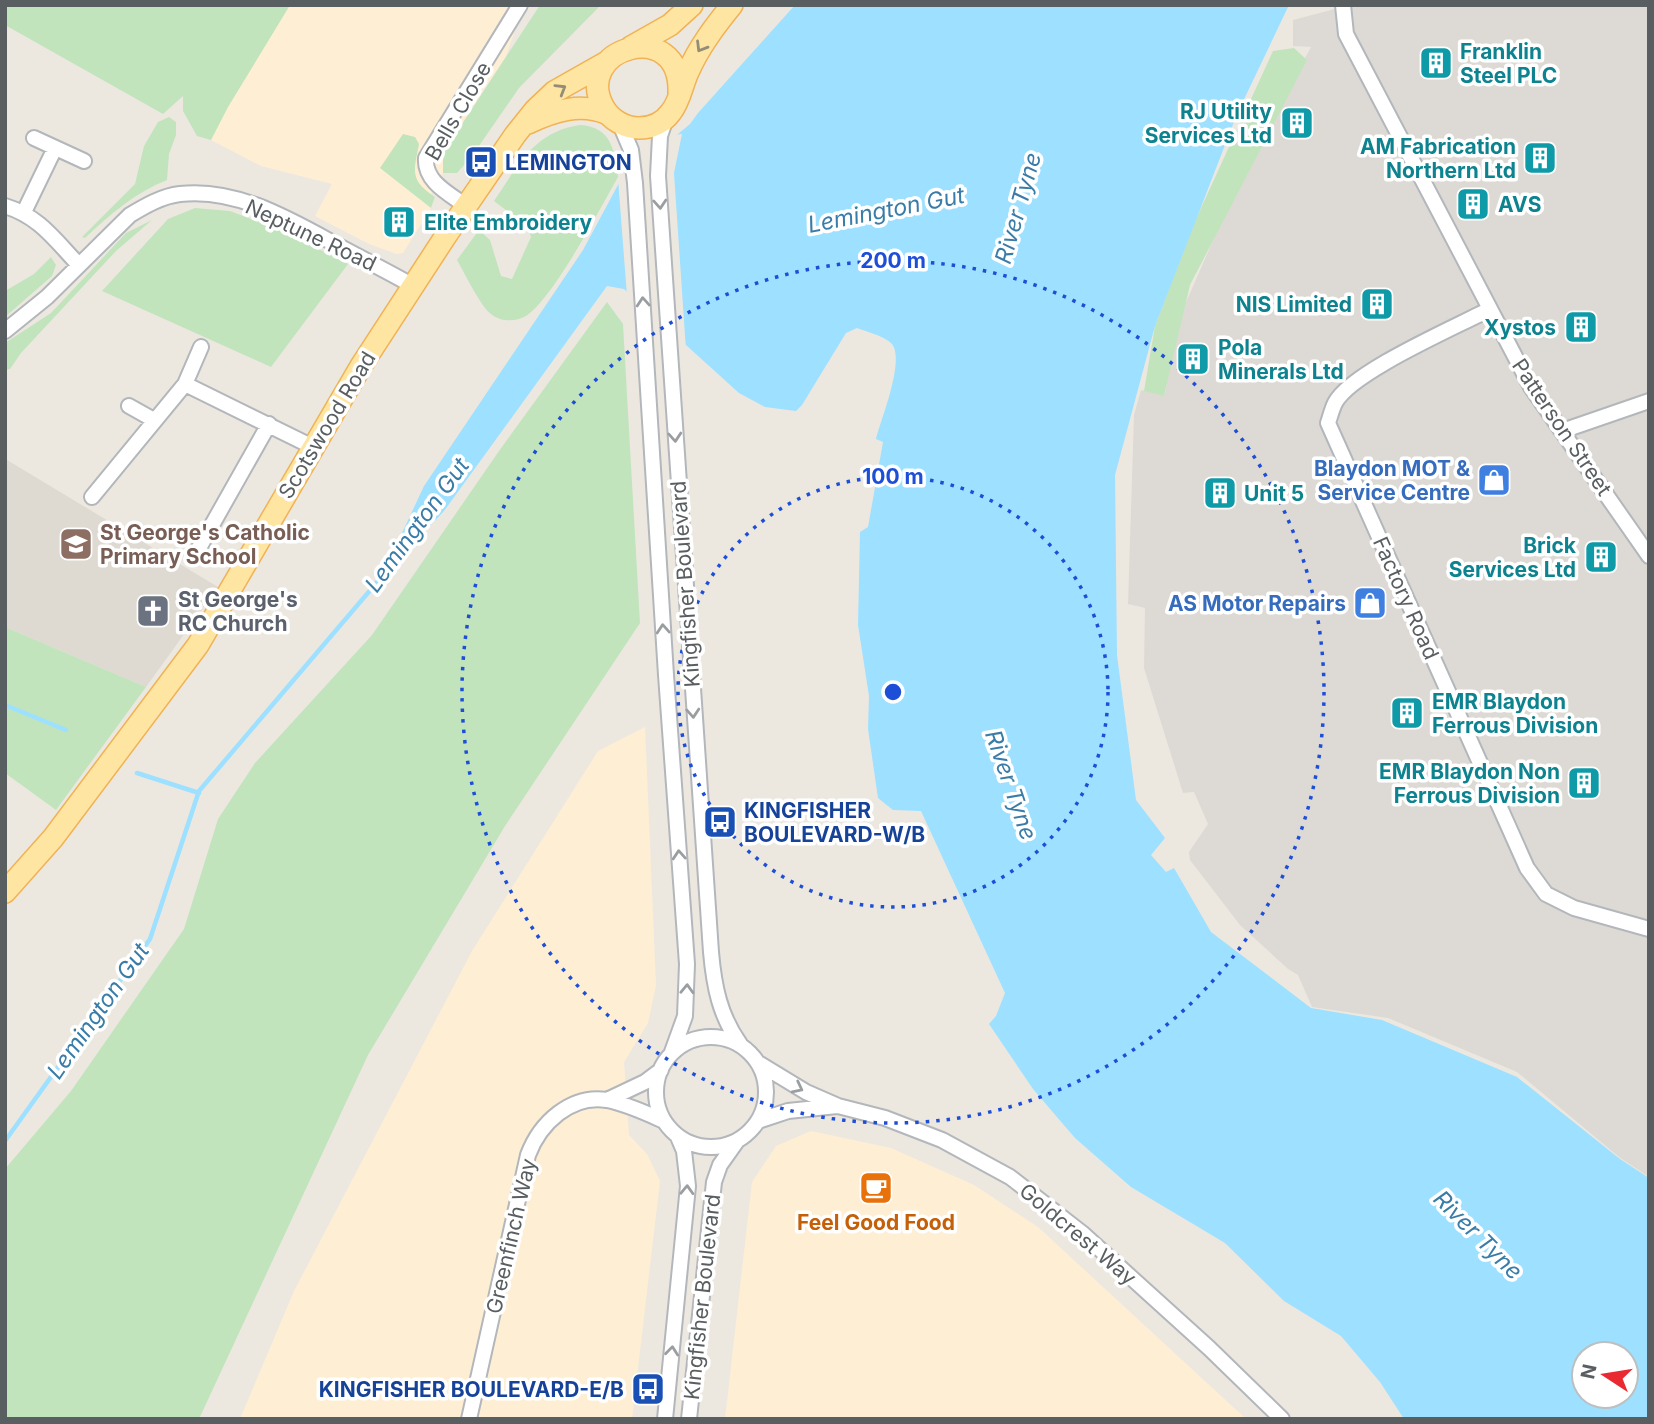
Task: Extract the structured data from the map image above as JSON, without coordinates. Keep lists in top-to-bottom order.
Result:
{
  "streets": {
    "main road": ["Scotswood Road"],
    "street": [
      "Bells Close",
      "Neptune Road",
      "Patterson Street",
      "Kingfisher Boulevard",
      "Factory Road",
      "Goldcrest Way",
      "Greenfinch Way"
    ]
  },
  "crossings": [
    ["Bells Close", "Scotswood Road"],
    ["Neptune Road", "Scotswood Road"],
    ["Scotswood Road", "Kingfisher Boulevard"],
    ["Patterson Street", "Factory Road"],
    ["Kingfisher Boulevard", "Greenfinch Way"]
  ],
  "water": ["River Tyne", "Lemington Gut"],
  "places": {
    "building": [
      "Franklin Steel PLC",
      "RJ Utility Services Ltd",
      "AM Fabrication Northern Ltd",
      "AVS",
      "Elite Embroidery",
      "NIS Limited",
      "Xystos",
      "Pola Minerals Ltd",
      "Unit 5",
      "Brick Services Ltd",
      "EMR Blaydon Ferrous Division",
      "EMR Blaydon Non Ferrous Division"
    ],
    "bus stop": ["LEMINGTON", "KINGFISHER BOULEVARD-W/B", "KINGFISHER BOULEVARD-E/B"],
    "shop": ["Blaydon MOT & Service Centre", "AS Motor Repairs"],
    "school or university": ["St George's Catholic Primary School"],
    "church": ["St George's RC Church"],
    "cafe": ["Feel Good Food"]
  },
  "north": "left",
  "rings": ["200 m", "100 m"]
}
